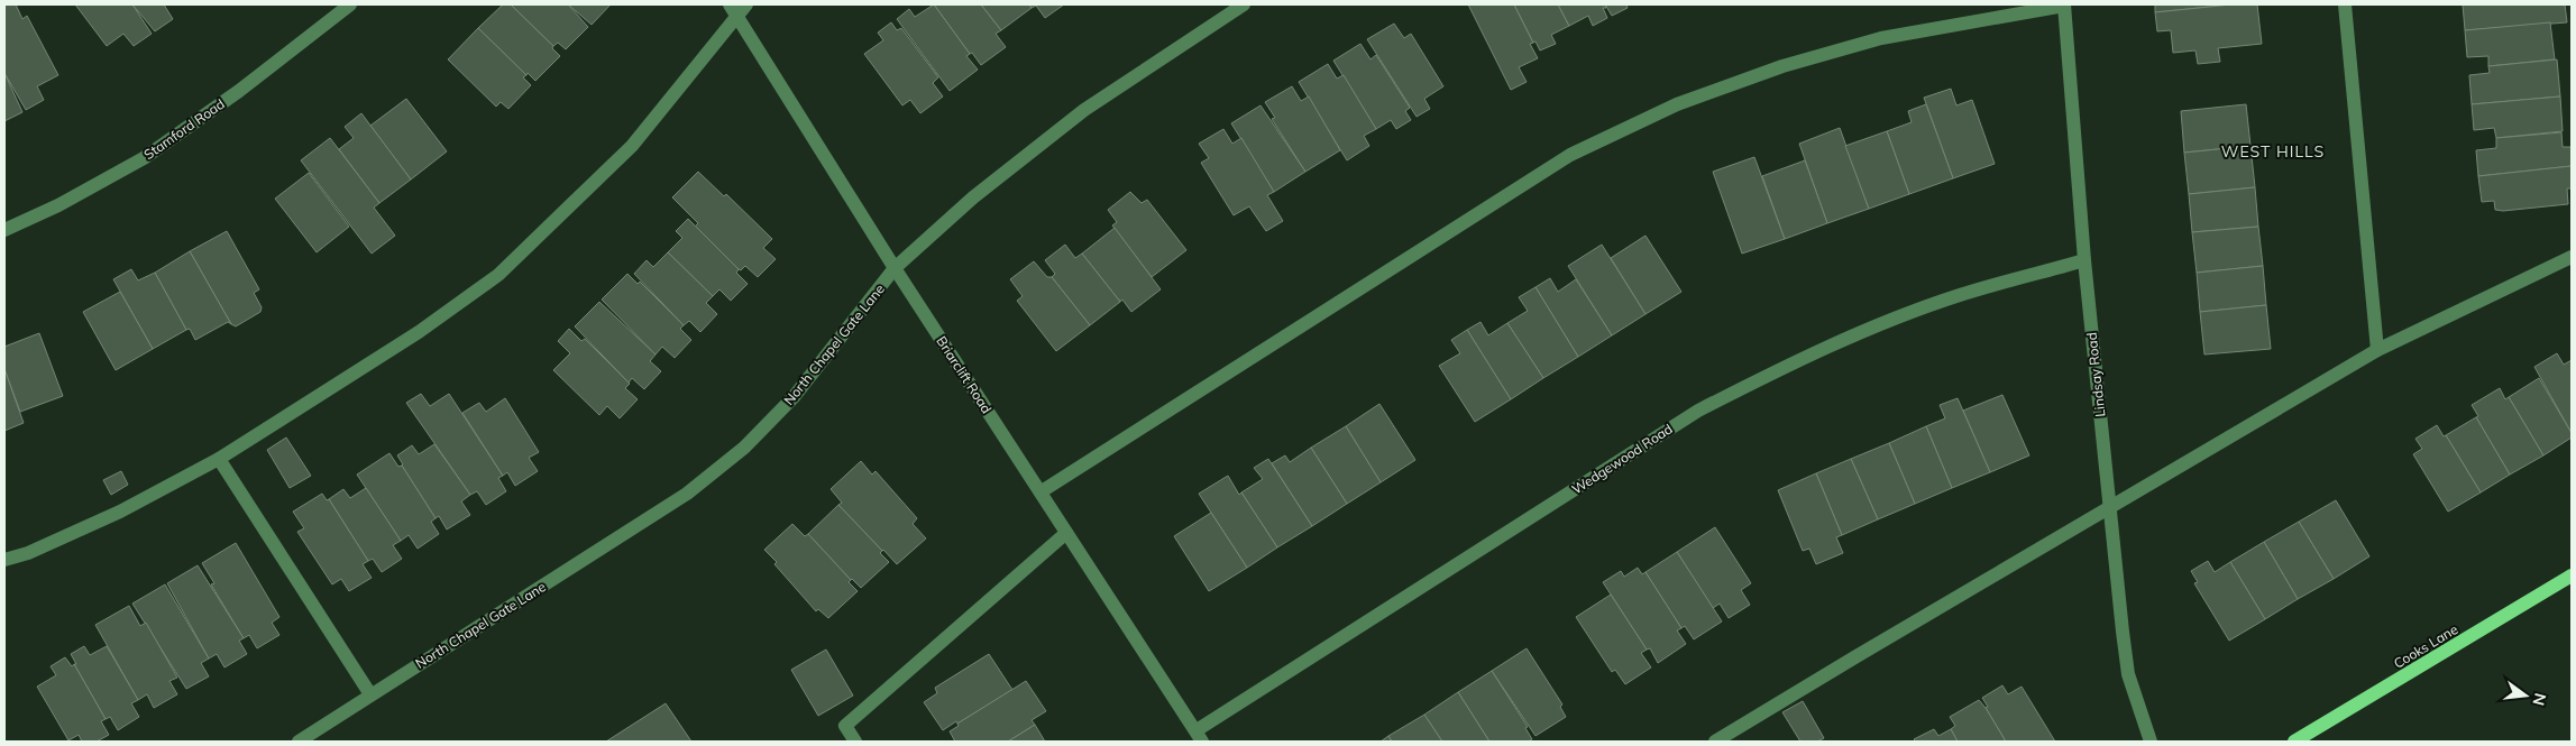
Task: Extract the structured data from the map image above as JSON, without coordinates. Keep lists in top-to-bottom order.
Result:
{
  "streets": {
    "main road": ["Cooks Lane"],
    "street": [
      "Stamford Road",
      "North Chapel Gate Lane",
      "Briarclift Road",
      "Lindsay Road",
      "Wedgewood Road"
    ]
  },
  "crossings": [
    ["North Chapel Gate Lane", "Briarclift Road"],
    ["Briarclift Road", "Wedgewood Road"],
    ["Lindsay Road", "Wedgewood Road"]
  ],
  "districts": ["WEST HILLS"],
  "north": "right"
}
